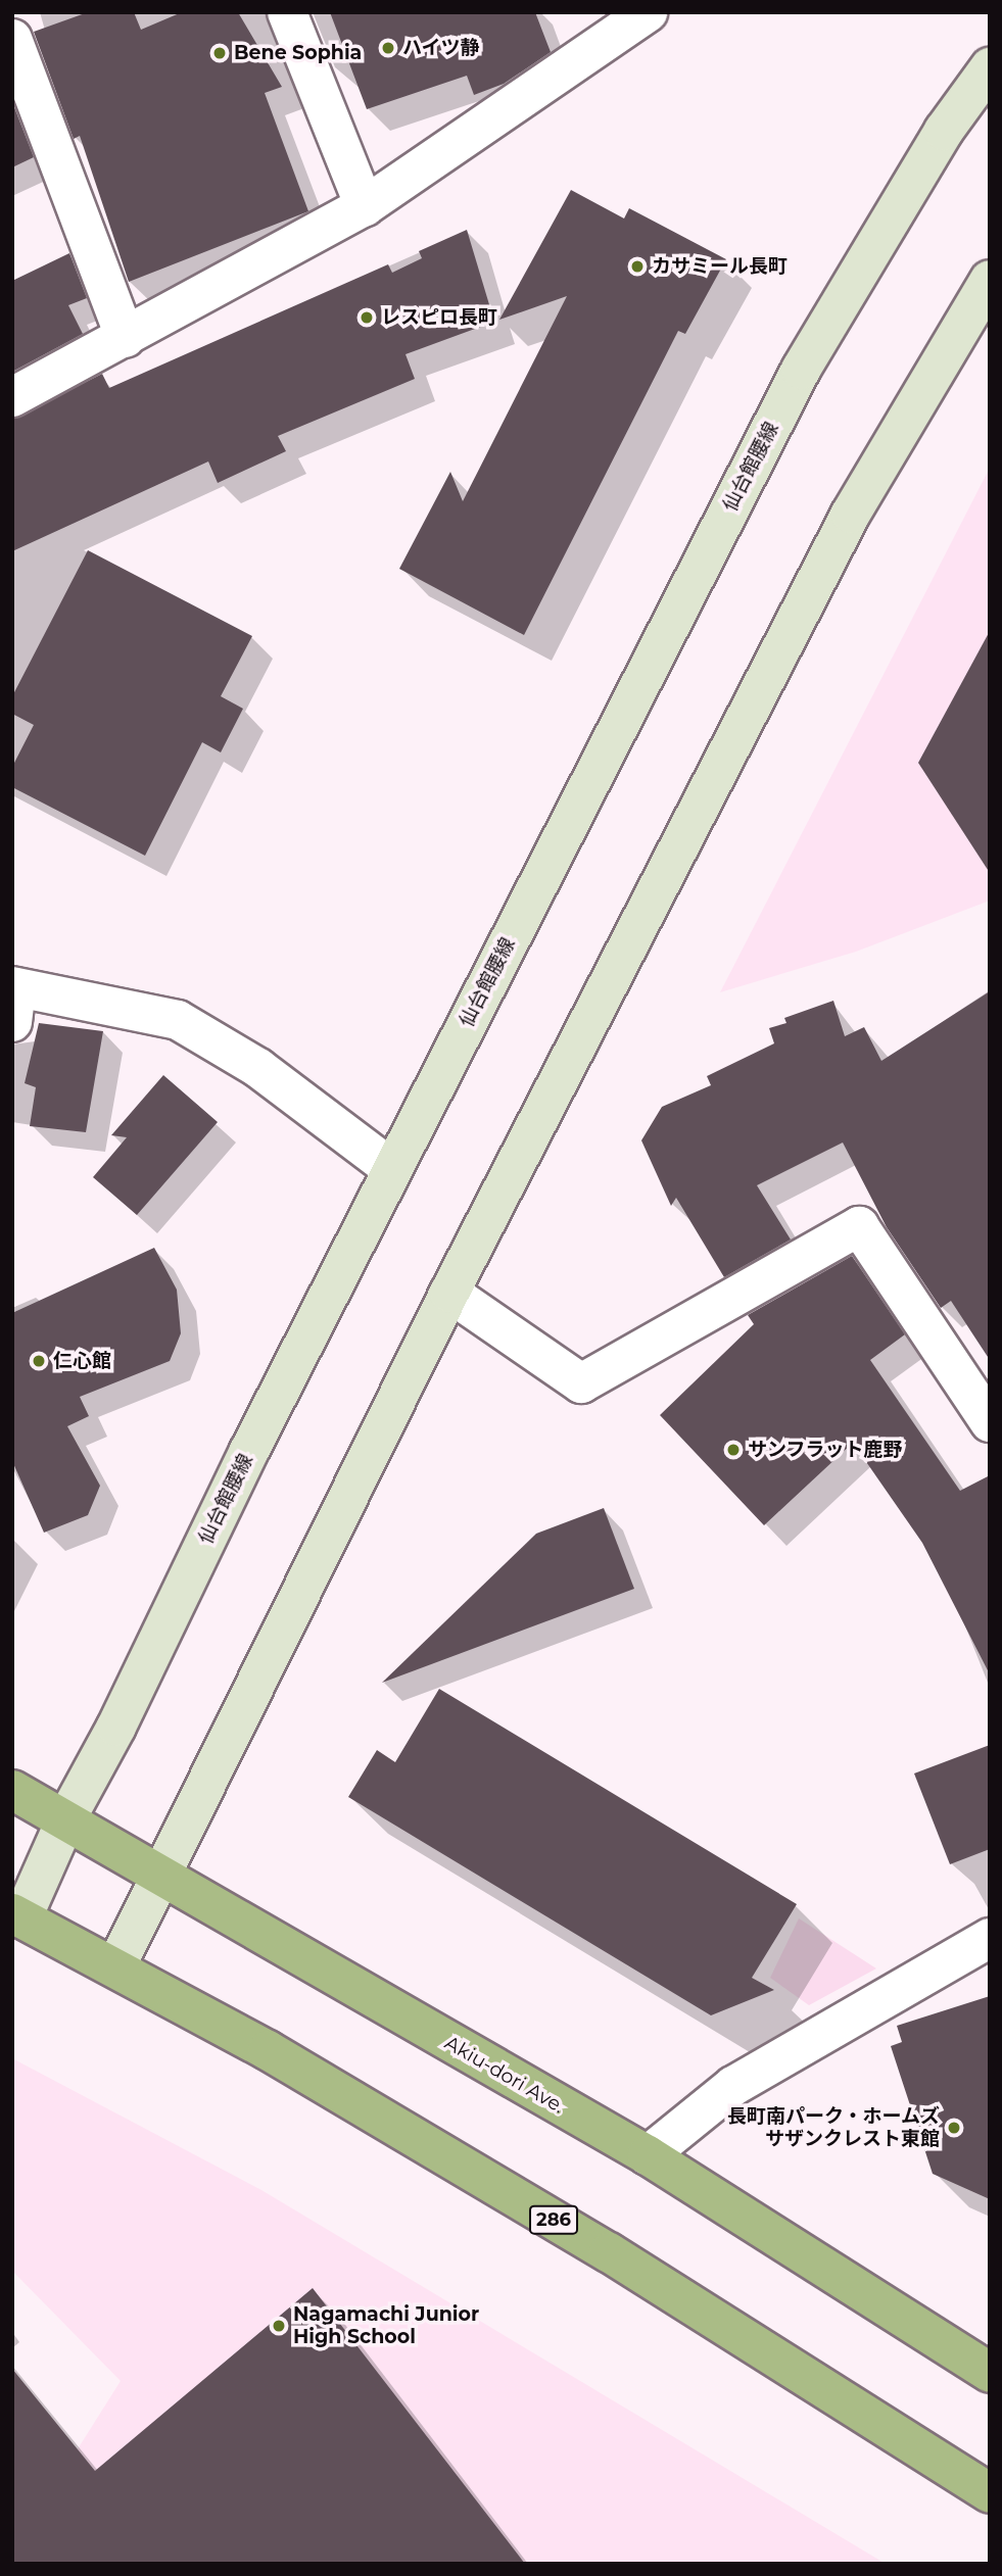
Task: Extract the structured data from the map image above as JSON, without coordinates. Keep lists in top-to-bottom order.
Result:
{
  "streets": {
    "highway": ["Akiu-dori Ave.", "286"],
    "main road": ["仙台館腰線"]
  },
  "crossings": [
    ["仙台館腰線", "Akiu-dori Ave."],
    ["仙台館腰線", "286"]
  ],
  "places": [
    "ハイツ静",
    "Bene Sophia",
    "カサミール長町",
    "レスピロ長町",
    "仁心館",
    "サンフラット鹿野",
    "長町南パーク・ホームズ サザンクレスト東館",
    "Nagamachi Junior High School"
  ]
}
